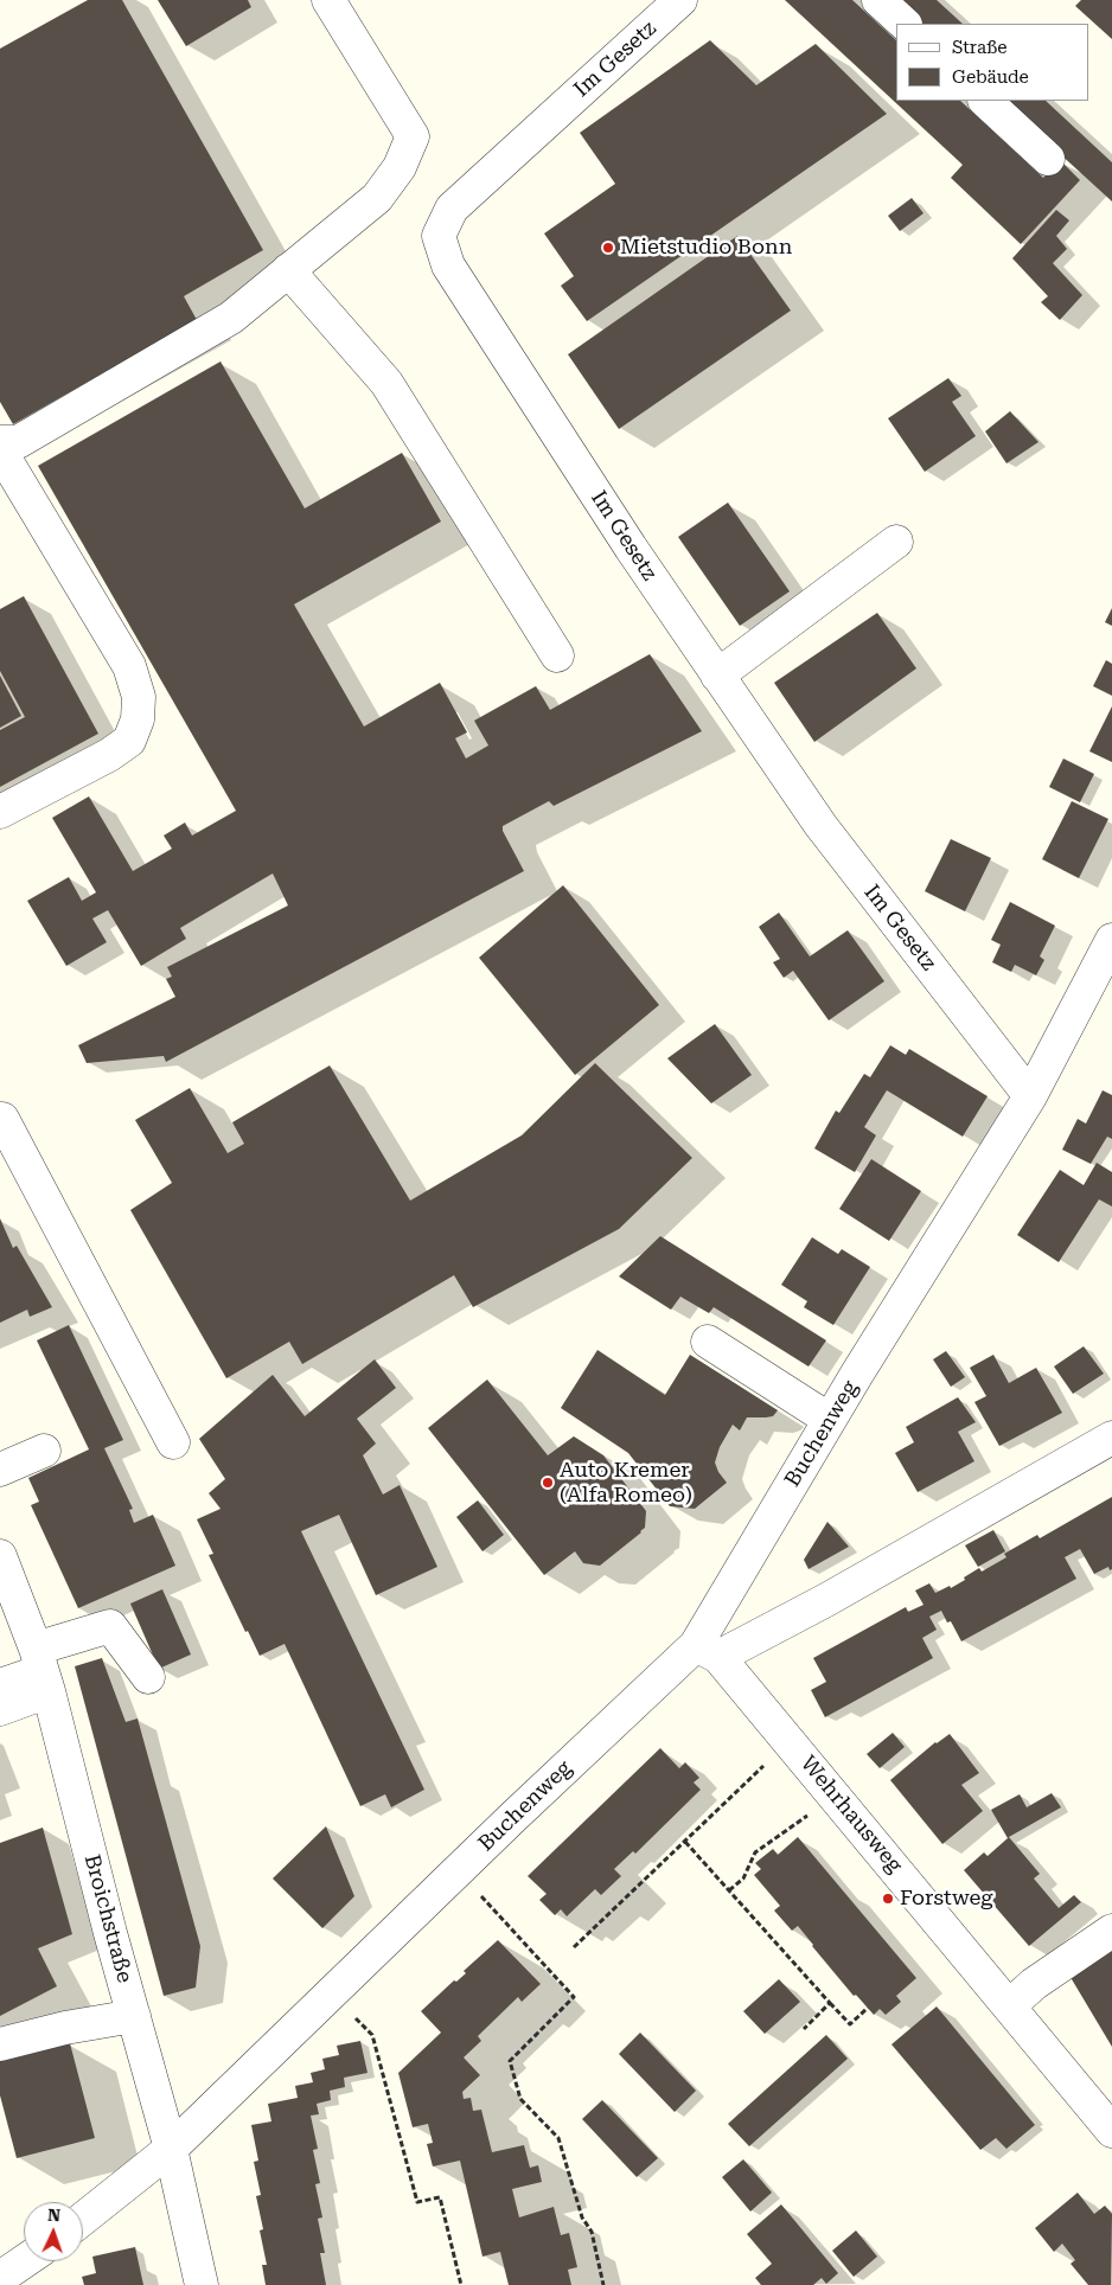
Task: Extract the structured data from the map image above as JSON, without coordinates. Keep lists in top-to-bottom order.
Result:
{
  "streets": {
    "street": [
      "Im Gesetz",
      "Buchenweg",
      "Wehrhausweg",
      "Broichstraße"
    ]
  },
  "crossings": [
    ["Im Gesetz", "Buchenweg"],
    ["Buchenweg", "Wehrhausweg"],
    ["Buchenweg", "Broichstraße"]
  ],
  "places": ["Mietstudio Bonn", "Auto Kremer (Alfa Romeo)", "Forstweg"],
  "legend": ["Straße", "Gebäude"],
  "north": "top"
}
